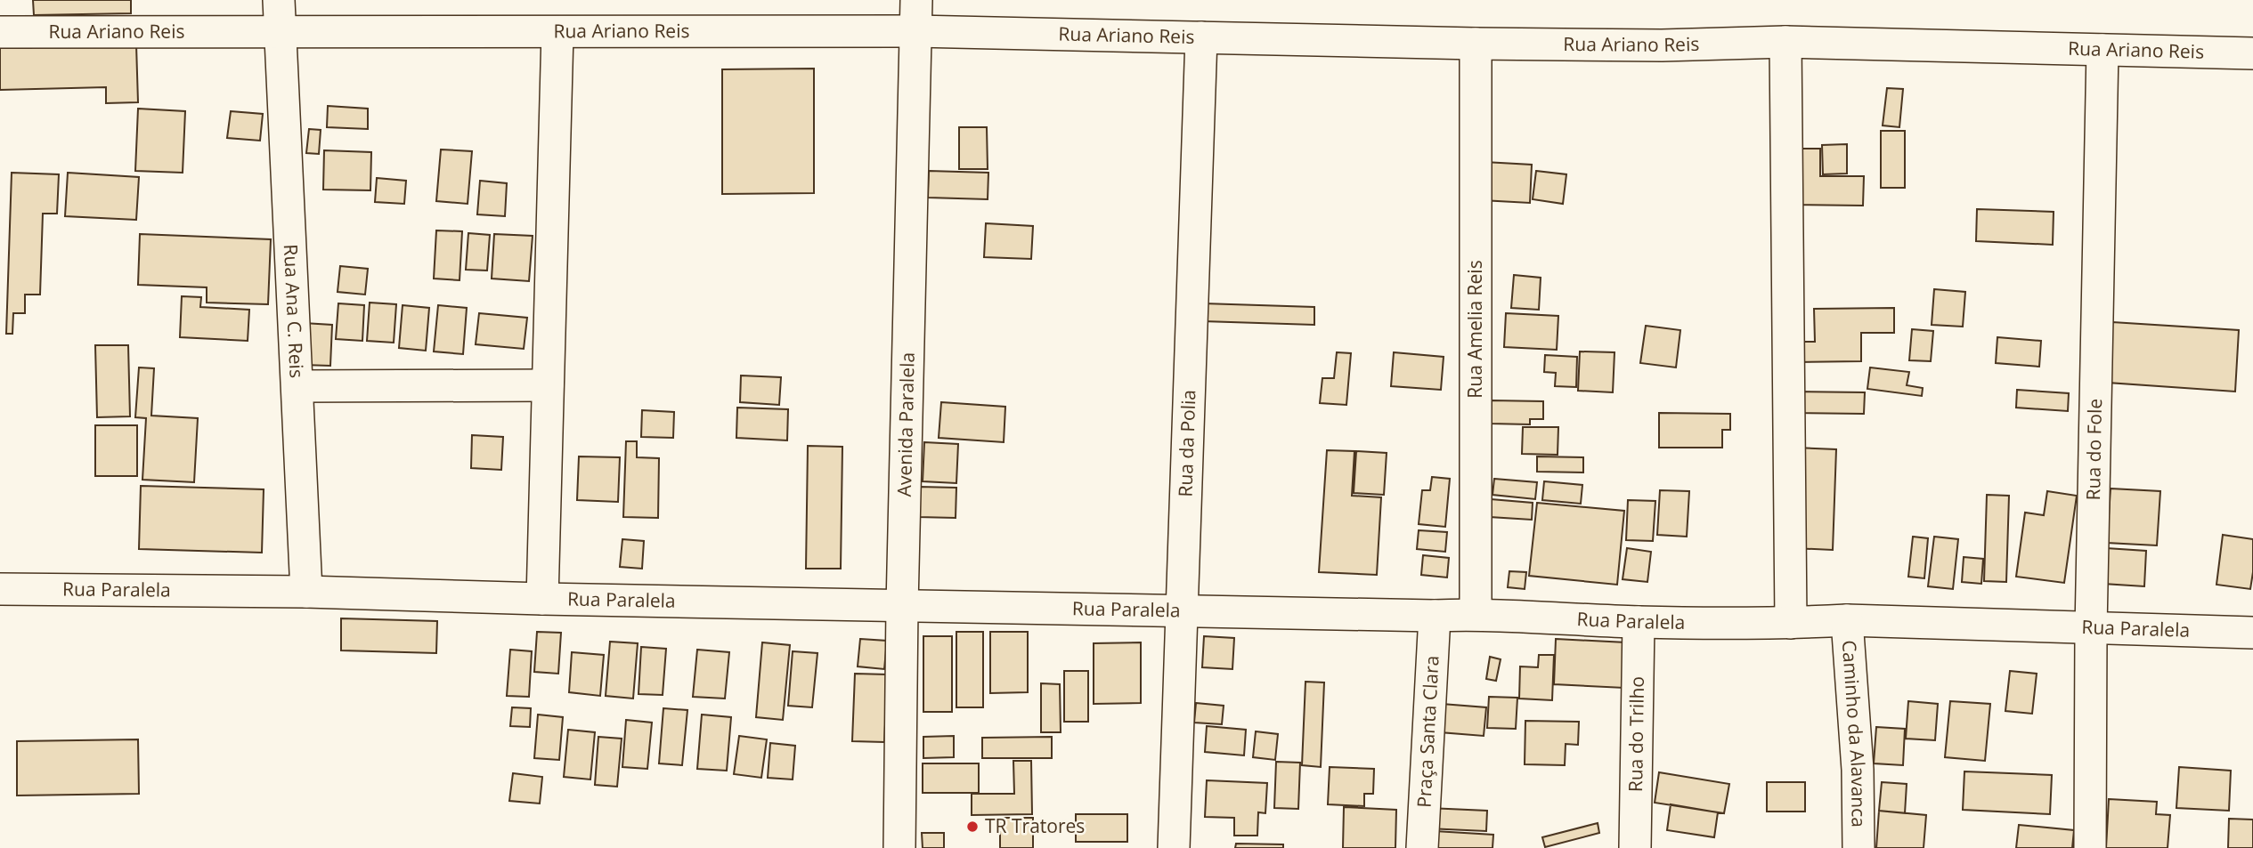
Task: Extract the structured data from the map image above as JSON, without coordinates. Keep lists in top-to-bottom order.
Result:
{
  "streets": {
    "street": [
      "Rua Ariano Reis",
      "Rua Ana C. Reis",
      "Rua Amelia Reis",
      "Avenida Paralela",
      "Rua da Polia",
      "Rua do Fole",
      "Rua Paralela",
      "Praça Santa Clara",
      "Caminho da Alavanca",
      "Rua do Trilho"
    ]
  },
  "crossings": [
    ["Rua Ariano Reis", "Rua Ana C. Reis"],
    ["Rua Ariano Reis", "Rua Amelia Reis"],
    ["Rua Ariano Reis", "Avenida Paralela"],
    ["Rua Ariano Reis", "Rua da Polia"],
    ["Rua Ariano Reis", "Rua do Fole"],
    ["Rua Ana C. Reis", "Rua Paralela"],
    ["Rua Amelia Reis", "Rua Paralela"],
    ["Avenida Paralela", "Rua Paralela"],
    ["Rua da Polia", "Rua Paralela"],
    ["Rua do Fole", "Rua Paralela"],
    ["Rua Paralela", "Praça Santa Clara"],
    ["Rua Paralela", "Caminho da Alavanca"],
    ["Rua Paralela", "Rua do Trilho"]
  ],
  "places": ["TR Tratores"]
}
